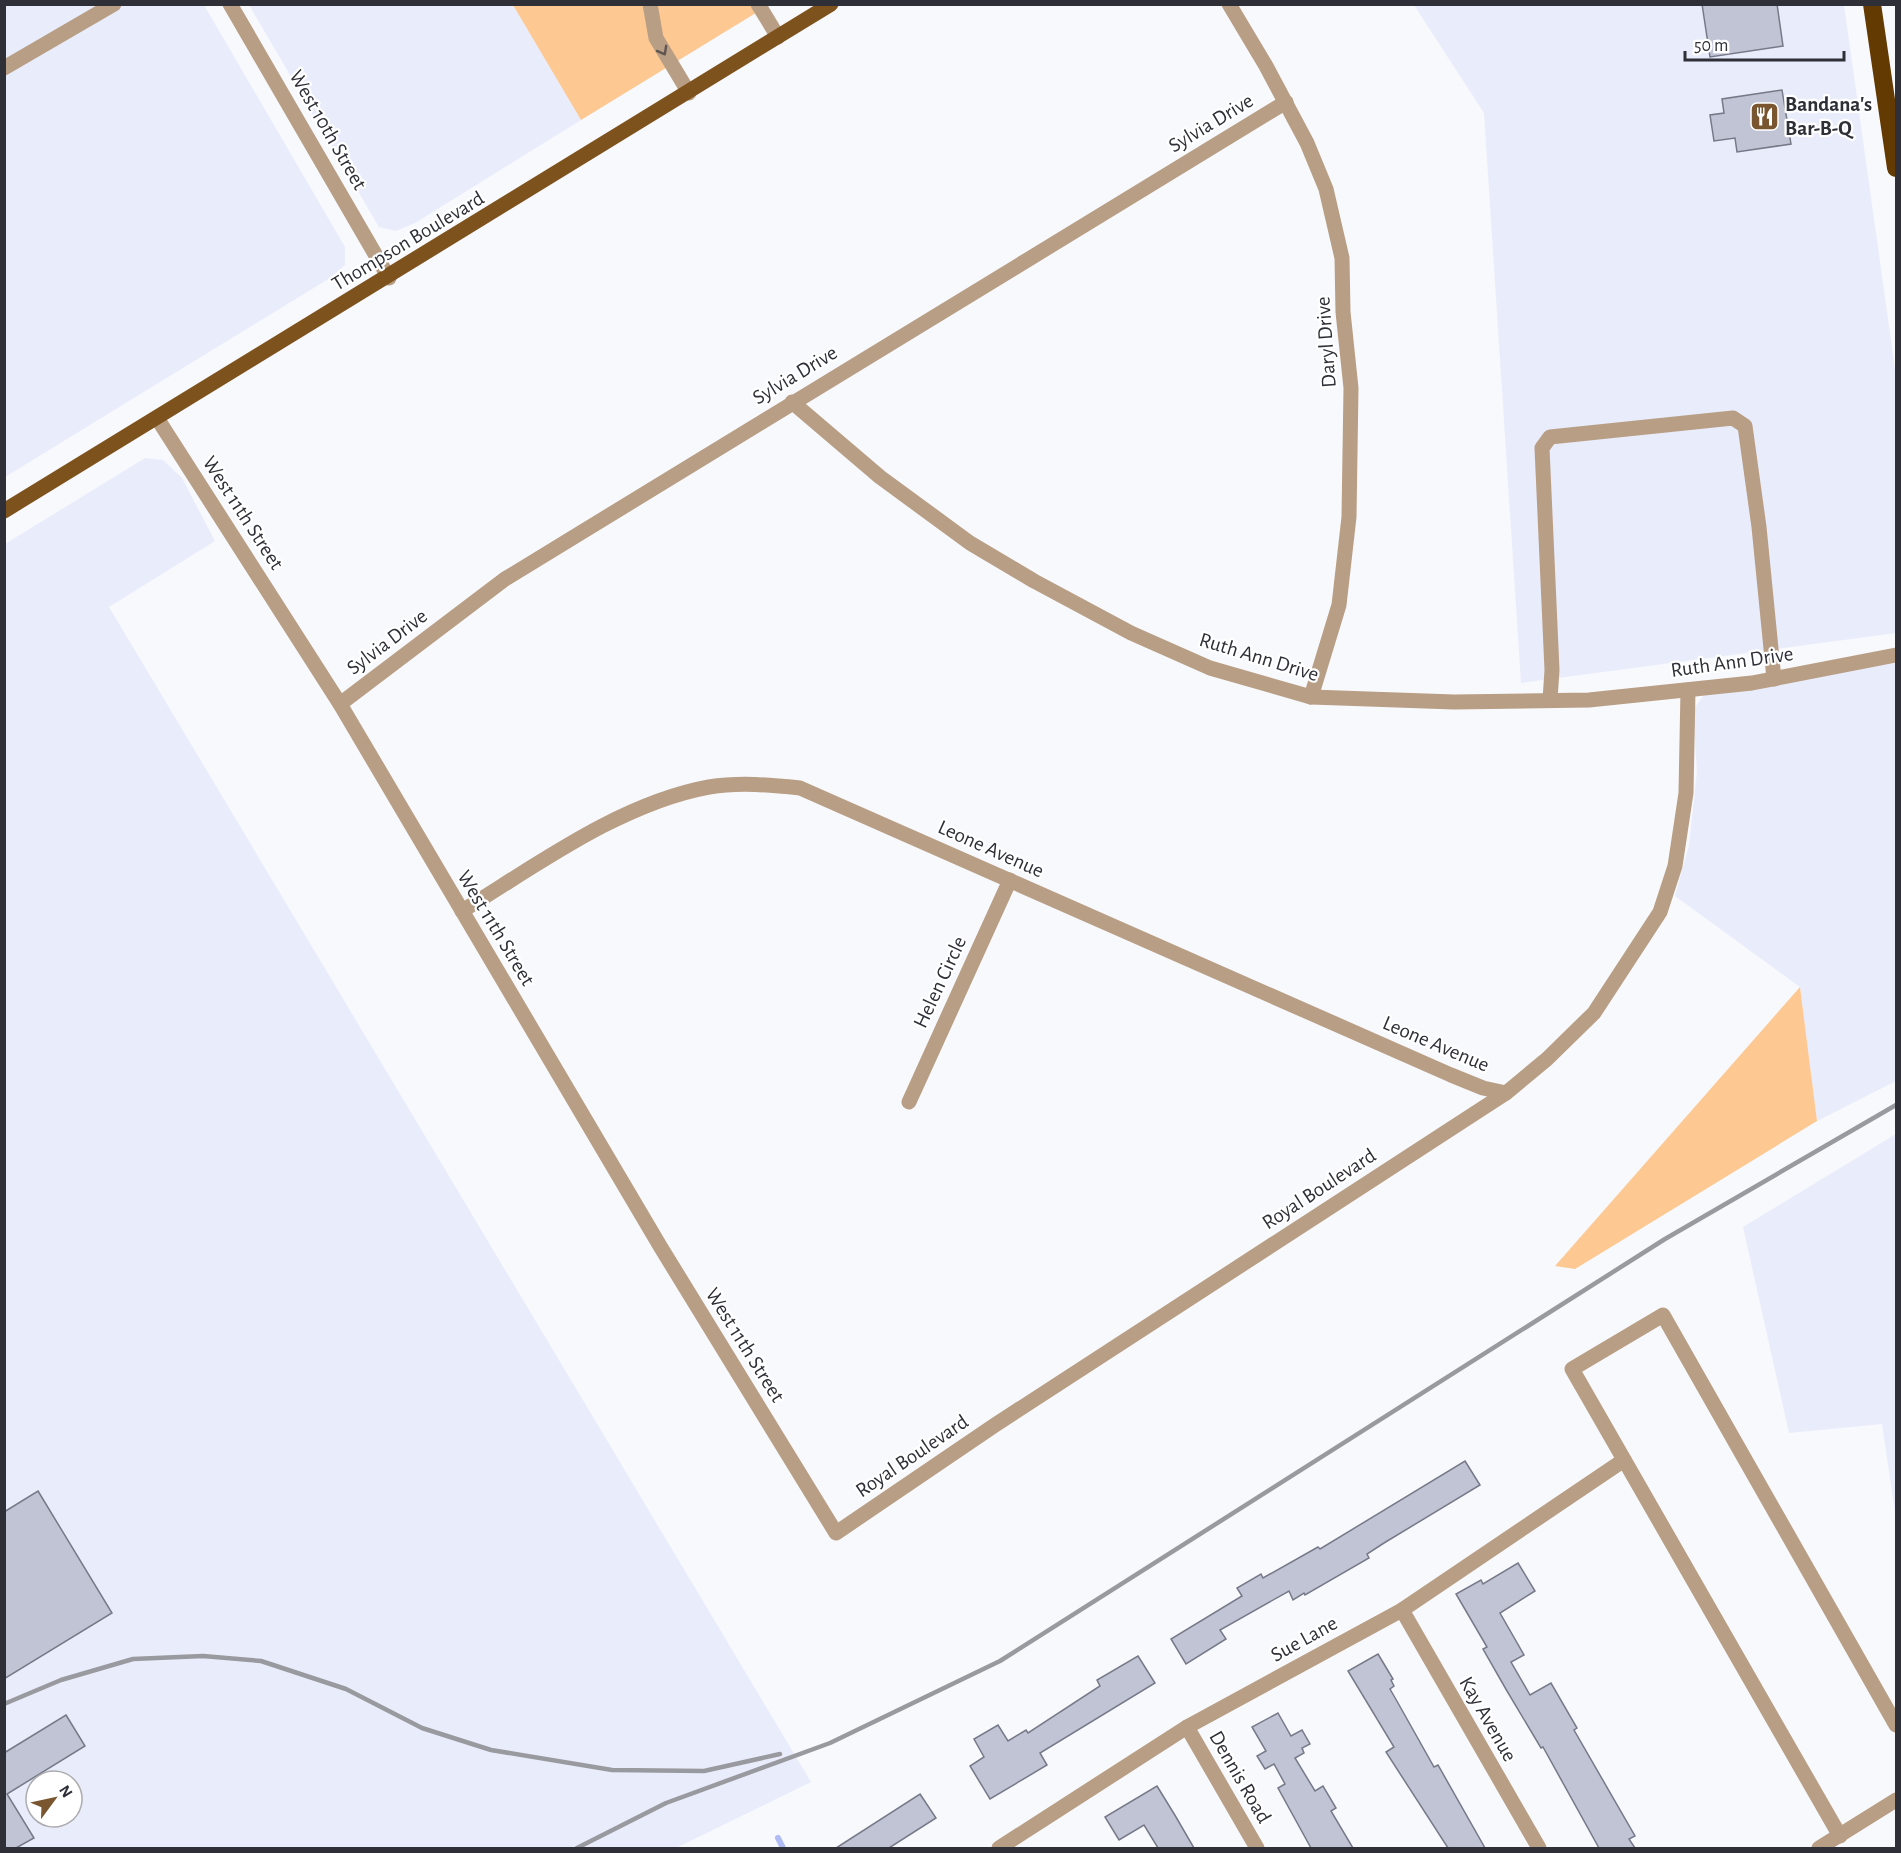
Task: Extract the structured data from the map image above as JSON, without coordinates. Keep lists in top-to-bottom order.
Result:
{
  "streets": {
    "main road": ["Thompson Boulevard"],
    "street": [
      "Sylvia Drive",
      "West 10th Street",
      "Daryl Drive",
      "West 11th Street",
      "Ruth Ann Drive",
      "Leone Avenue",
      "Helen Circle",
      "Royal Boulevard",
      "Sue Lane",
      "Kay Avenue",
      "Dennis Road"
    ]
  },
  "crossings": [
    ["Sylvia Drive", "Daryl Drive"],
    ["Sylvia Drive", "West 11th Street"],
    ["Sylvia Drive", "Ruth Ann Drive"],
    ["West 10th Street", "Thompson Boulevard"],
    ["Thompson Boulevard", "West 11th Street"],
    ["Daryl Drive", "Ruth Ann Drive"],
    ["West 11th Street", "Leone Avenue"],
    ["West 11th Street", "Royal Boulevard"],
    ["Ruth Ann Drive", "Royal Boulevard"],
    ["Leone Avenue", "Helen Circle"],
    ["Leone Avenue", "Royal Boulevard"],
    ["Sue Lane", "Kay Avenue"],
    ["Sue Lane", "Dennis Road"]
  ],
  "places": {
    "restaurant": ["Bandana's Bar-B-Q"]
  },
  "scale_bar": "50 m",
  "north": "top right"
}
